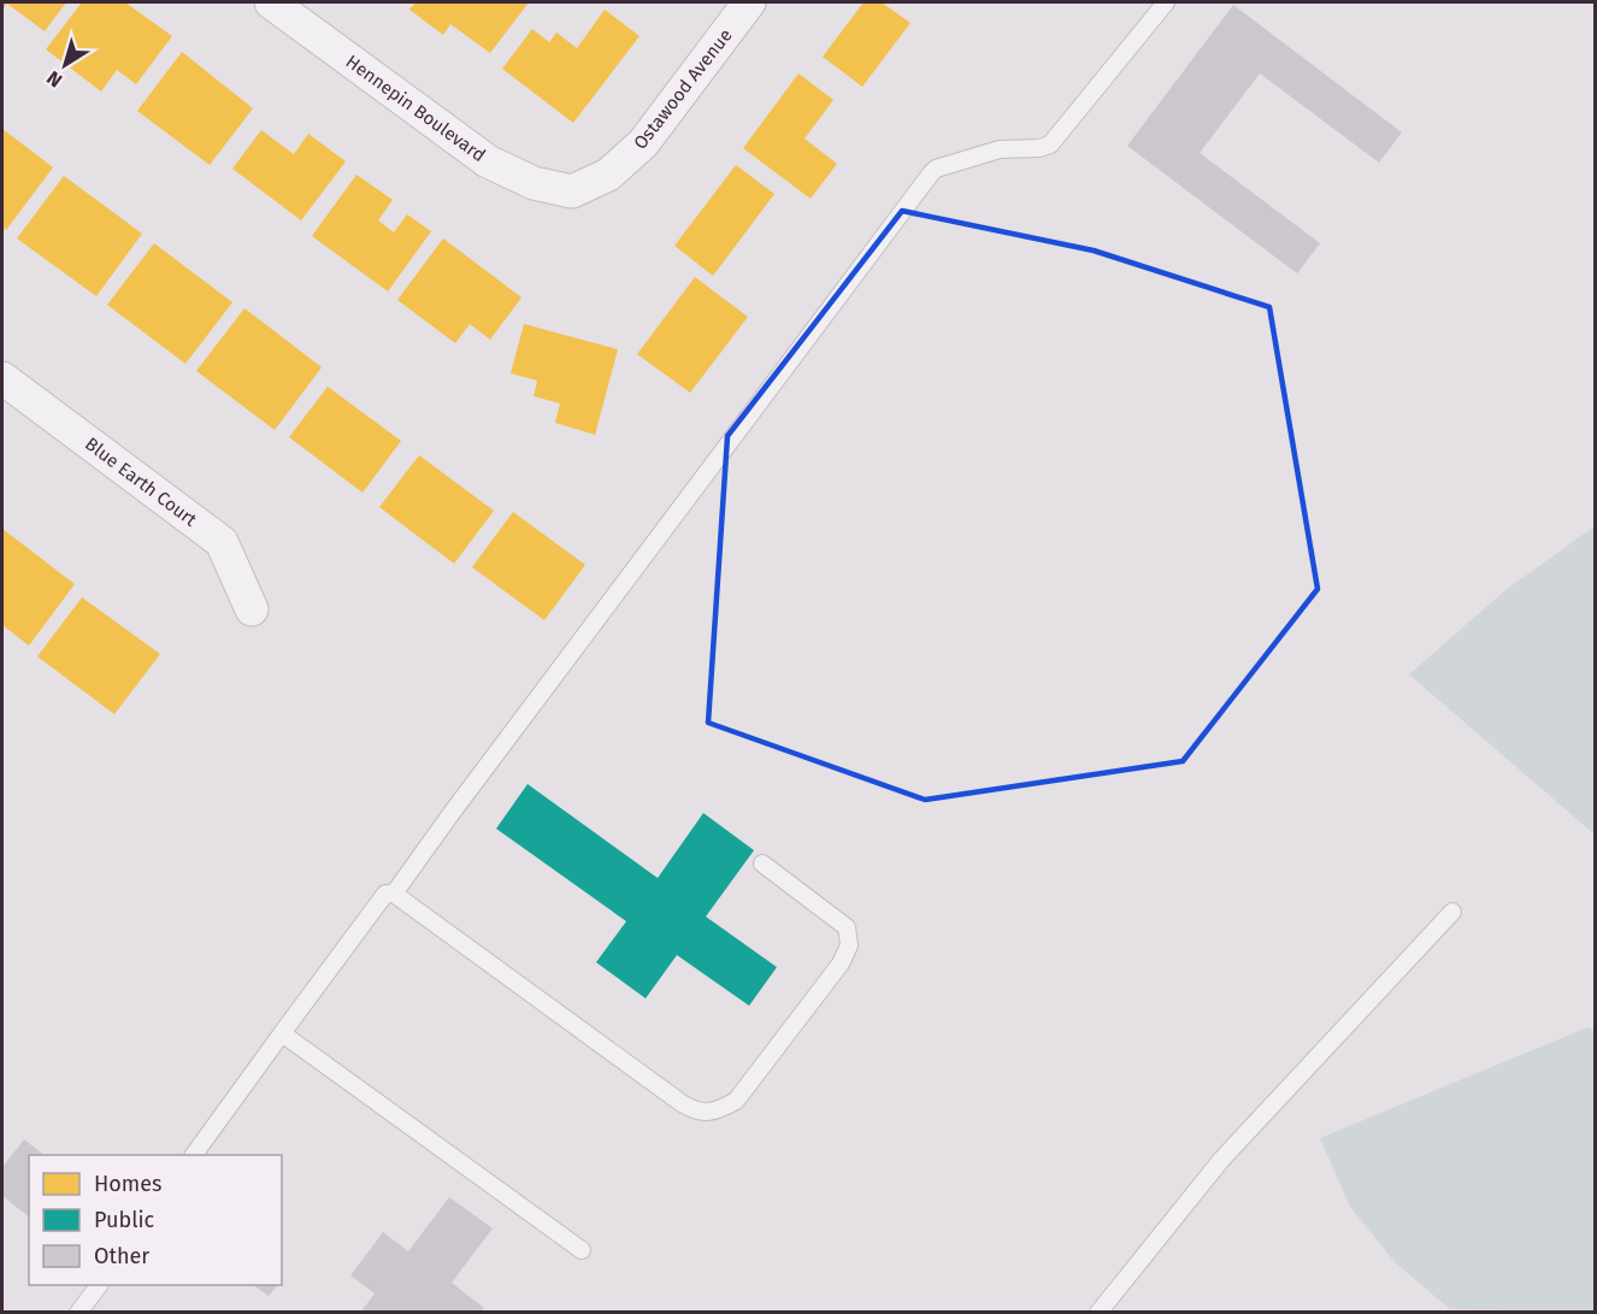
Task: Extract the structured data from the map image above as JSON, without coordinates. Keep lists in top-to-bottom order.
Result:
{
  "streets": {
    "street": ["Ostawood Avenue", "Hennepin Boulevard", "Blue Earth Court"]
  },
  "crossings": [
    ["Ostawood Avenue", "Hennepin Boulevard"]
  ],
  "legend": ["Homes", "Public", "Other"],
  "north": "bottom left"
}
